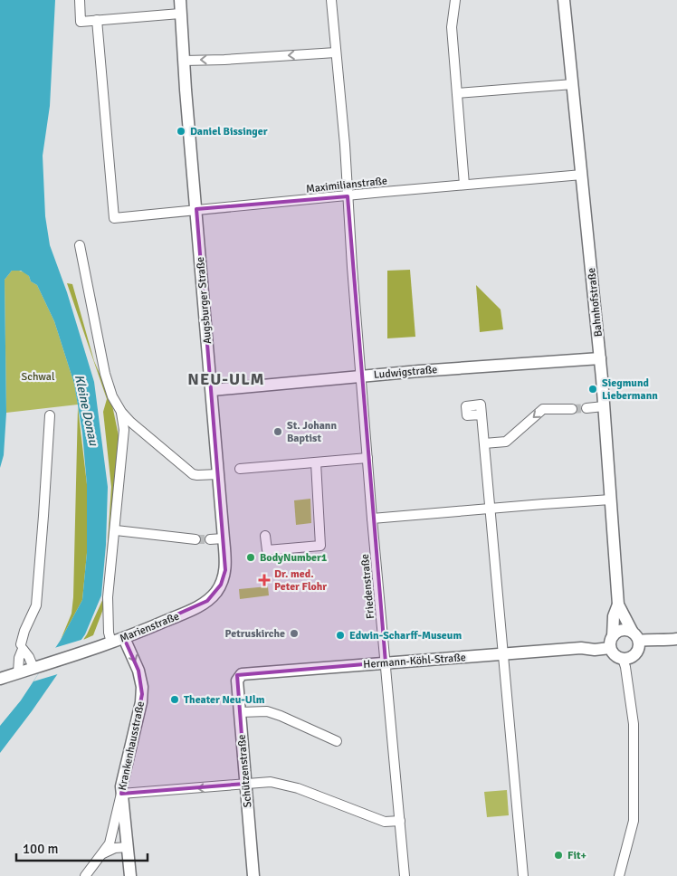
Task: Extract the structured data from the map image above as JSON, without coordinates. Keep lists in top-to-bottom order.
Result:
{
  "streets": {
    "street": [
      "Maximilianstraße",
      "Augsburger Straße",
      "Bahnhofstraße",
      "Ludwigstraße",
      "Friedenstraße",
      "Marienstraße",
      "Hermann-Köhl-Straße",
      "Krankenhausstraße",
      "Schützenstraße"
    ]
  },
  "crossings": [
    ["Maximilianstraße", "Augsburger Straße"],
    ["Maximilianstraße", "Bahnhofstraße"],
    ["Maximilianstraße", "Friedenstraße"],
    ["Augsburger Straße", "Ludwigstraße"],
    ["Augsburger Straße", "Marienstraße"],
    ["Bahnhofstraße", "Ludwigstraße"],
    ["Bahnhofstraße", "Hermann-Köhl-Straße"],
    ["Ludwigstraße", "Friedenstraße"],
    ["Friedenstraße", "Hermann-Köhl-Straße"],
    ["Marienstraße", "Krankenhausstraße"],
    ["Hermann-Köhl-Straße", "Schützenstraße"]
  ],
  "one_way": ["Krankenhausstraße"],
  "districts": ["NEU-ULM"],
  "water": ["Kleine Donau"],
  "parks": ["Schwal"],
  "places": {
    "other": [
      "Daniel Bissinger",
      "Siegmund Liebermann",
      "St. Johann Baptist",
      "BodyNumber1",
      "Petruskirche",
      "Edwin-Scharff-Museum",
      "Theater Neu-Ulm",
      "Fit+"
    ],
    "health": ["Dr. med. Peter Flohr"]
  },
  "scale_bar": "100 m"
}
